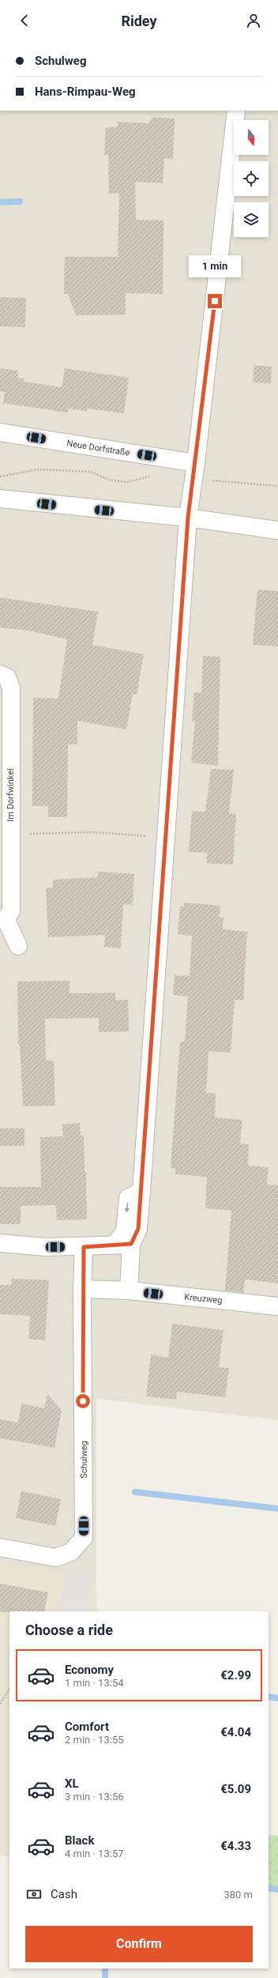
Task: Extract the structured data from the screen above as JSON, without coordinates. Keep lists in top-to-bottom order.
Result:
{
  "streets": {
    "street": [
      "Neue Dorfstraße",
      "Im Dorfwinkel",
      "Kreuzweg",
      "Schulweg"
    ]
  },
  "crossings": [
    ["Kreuzweg", "Schulweg"]
  ],
  "north": "bottom",
  "page": {
    "header": "Ridey",
    "banner": ["Schulweg", "Hans-Rimpau-Weg"],
    "bubble": "1 min",
    "heading": "Choose a ride",
    "list": [
      {
        "name": "Economy",
        "note": "1 min · 13:54",
        "value": "€2.99"
      },
      {
        "name": "Comfort",
        "note": "2 min · 13:55",
        "value": "€4.04"
      },
      {
        "name": "XL",
        "note": "3 min · 13:56",
        "value": "€5.09"
      },
      {
        "name": "Black",
        "note": "4 min · 13:57",
        "value": "€4.33"
      }
    ],
    "pay": ["Cash", "380 m"],
    "buttons": "Confirm"
  }
}
